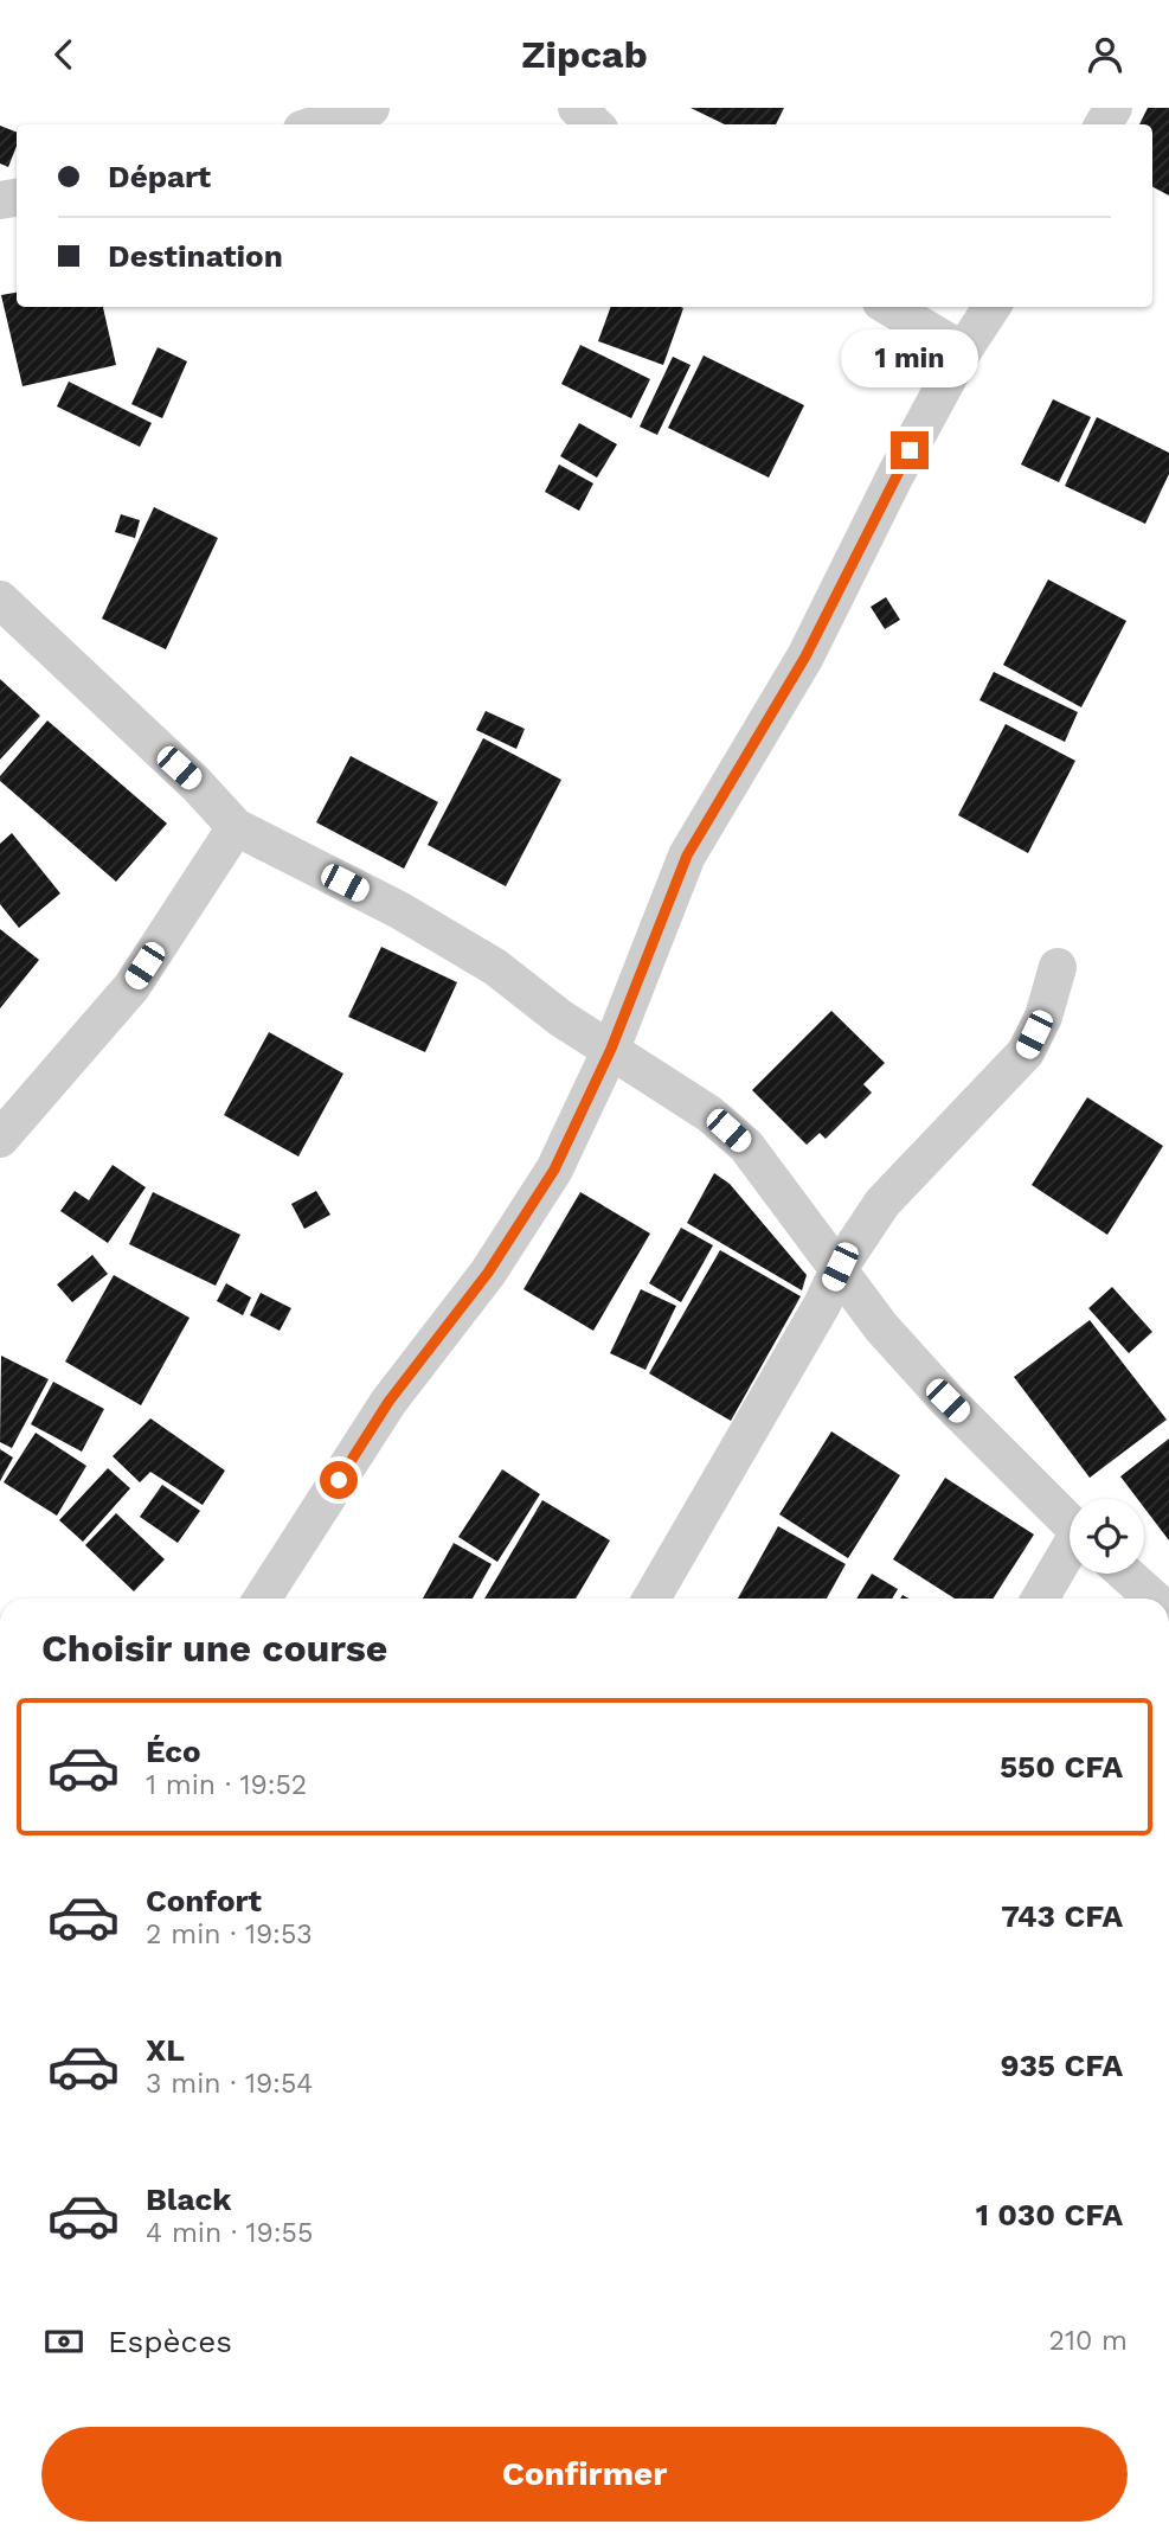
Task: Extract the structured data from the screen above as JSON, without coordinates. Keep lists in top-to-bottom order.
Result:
{
  "page": {
    "header": "Zipcab",
    "banner": ["Départ", "Destination"],
    "bubble": "1 min",
    "heading": "Choisir une course",
    "list": [
      {
        "name": "Éco",
        "note": "1 min · 19:52",
        "value": "550 CFA"
      },
      {
        "name": "Confort",
        "note": "2 min · 19:53",
        "value": "743 CFA"
      },
      {
        "name": "XL",
        "note": "3 min · 19:54",
        "value": "935 CFA"
      },
      {
        "name": "Black",
        "note": "4 min · 19:55",
        "value": "1 030 CFA"
      }
    ],
    "pay": ["Espèces", "210 m"],
    "buttons": "Confirmer"
  }
}
